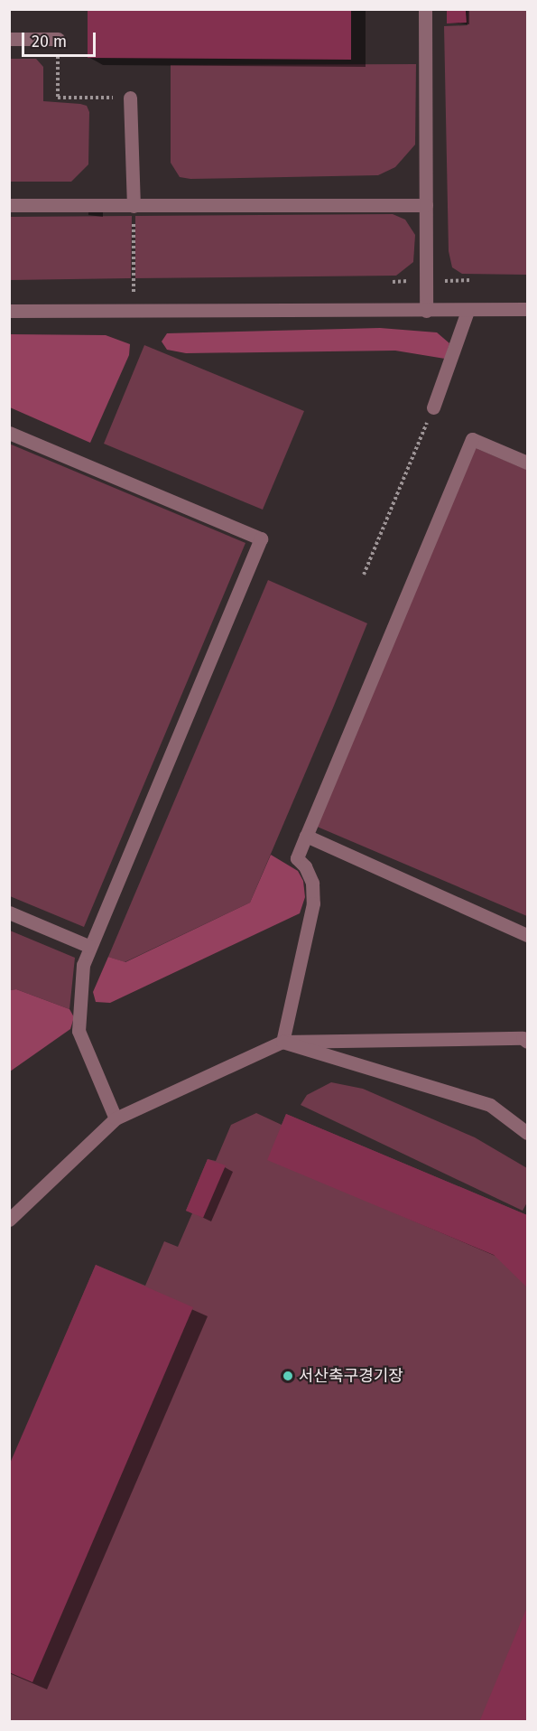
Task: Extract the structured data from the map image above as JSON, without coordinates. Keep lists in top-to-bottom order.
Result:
{
  "places": ["서산축구경기장"],
  "scale_bar": "20 m"
}
